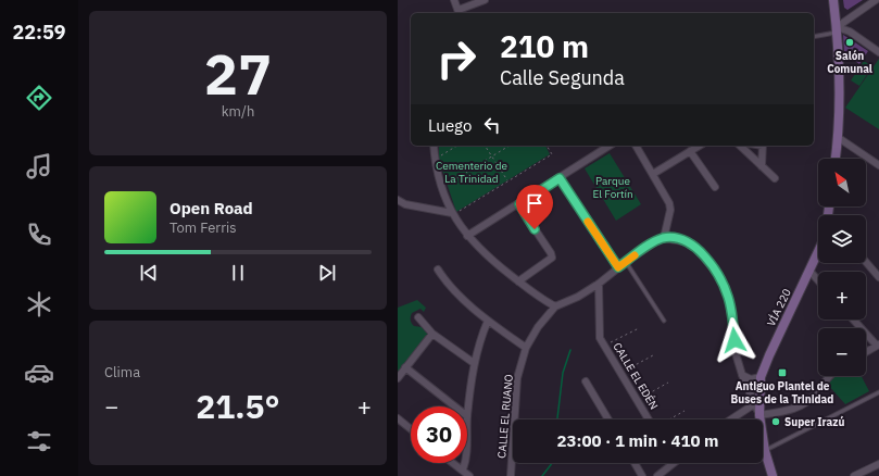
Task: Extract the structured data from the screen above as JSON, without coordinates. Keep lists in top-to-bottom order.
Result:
{
  "streets": {
    "main road": ["VÍA 220"],
    "street": ["CALLE EL EDÉN", "CALLE EL RUANO"]
  },
  "parks": ["Cementerio de La Trinidad", "Parque El Fortín"],
  "places": {
    "other": ["Salón Comunal", "Super Irazú"],
    "transit": ["Antiguo Plantel de Buses de la Trinidad"]
  },
  "north": "top left",
  "page": {
    "tabs": "22:59",
    "tile": [
      ["27", "km/h"],
      "Clima"
    ],
    "turn": ["210 m", "Calle Segunda"],
    "then": "Luego",
    "map_buttons": ["+", "−"],
    "song": ["Open Road", "Tom Ferris"],
    "heat": ["−", "21.5°", "+"],
    "limit": "30",
    "trip": "23:00 · 1 min · 410 m"
  }
}
